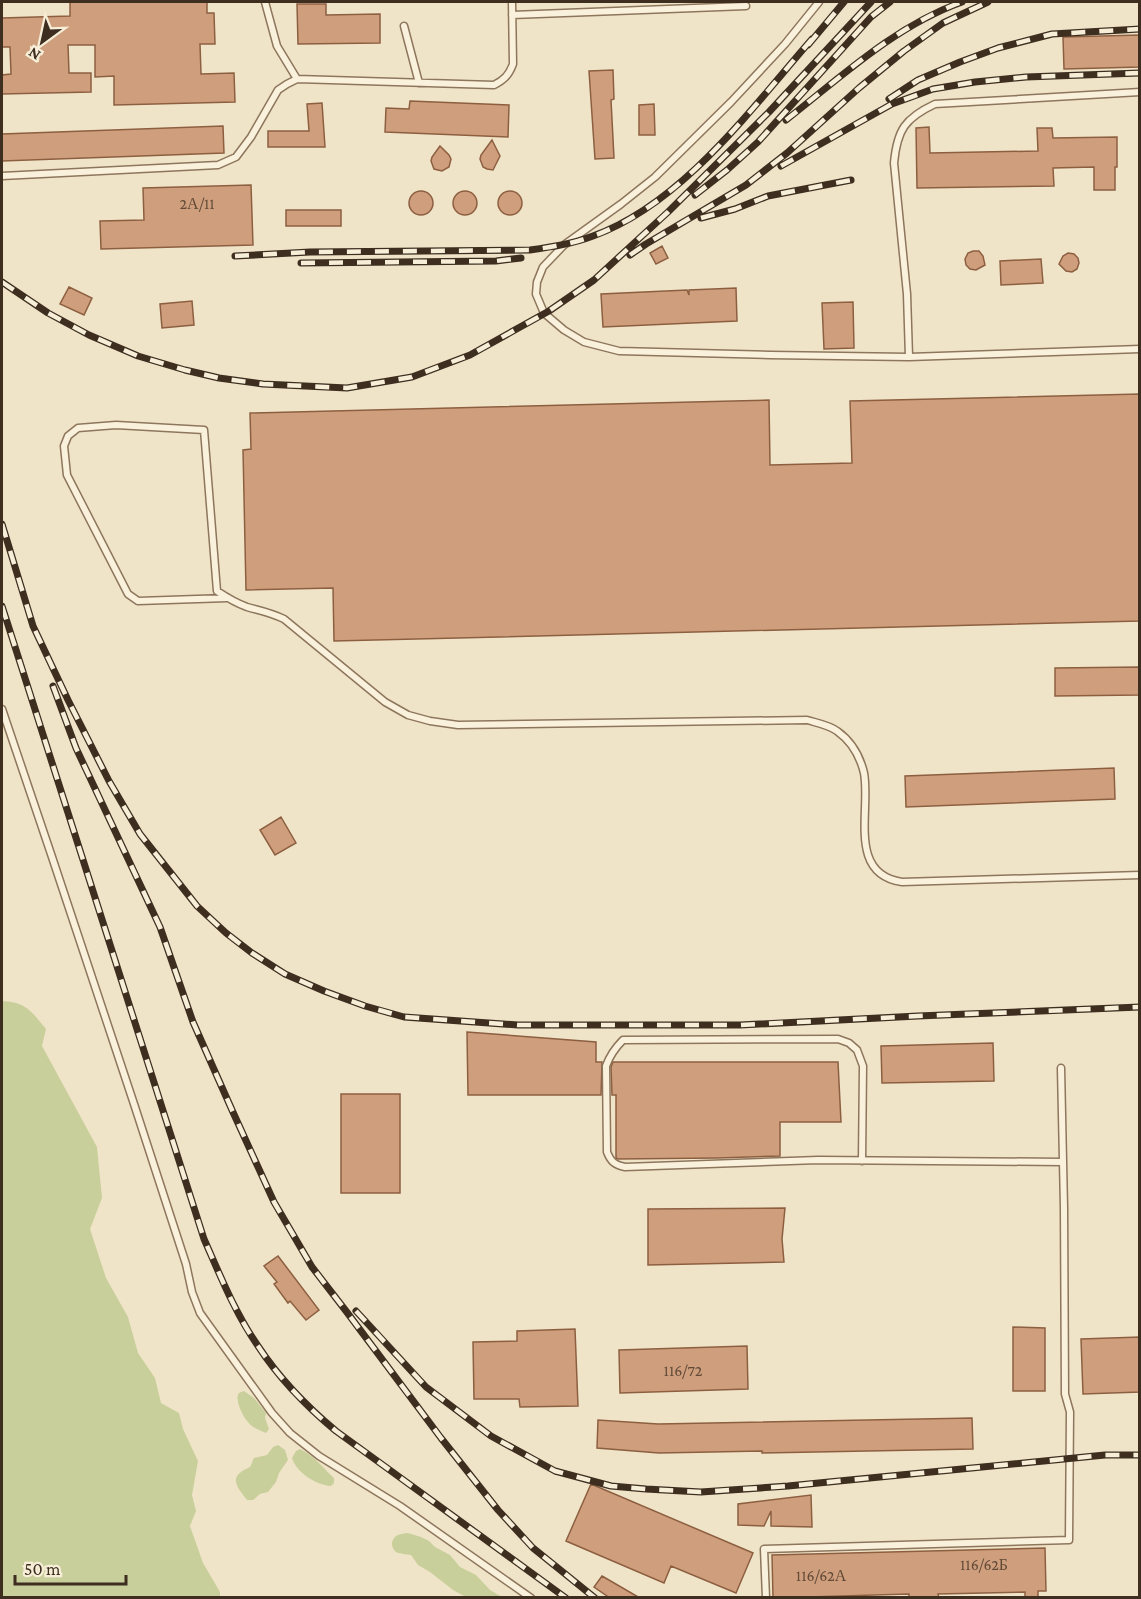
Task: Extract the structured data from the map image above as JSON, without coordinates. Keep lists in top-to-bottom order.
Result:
{
  "house_numbers": [
    "2А/11",
    "116/72",
    "116/62Б",
    "116/62А"
  ],
  "scale_bar": "50 m",
  "north": "bottom left"
}
